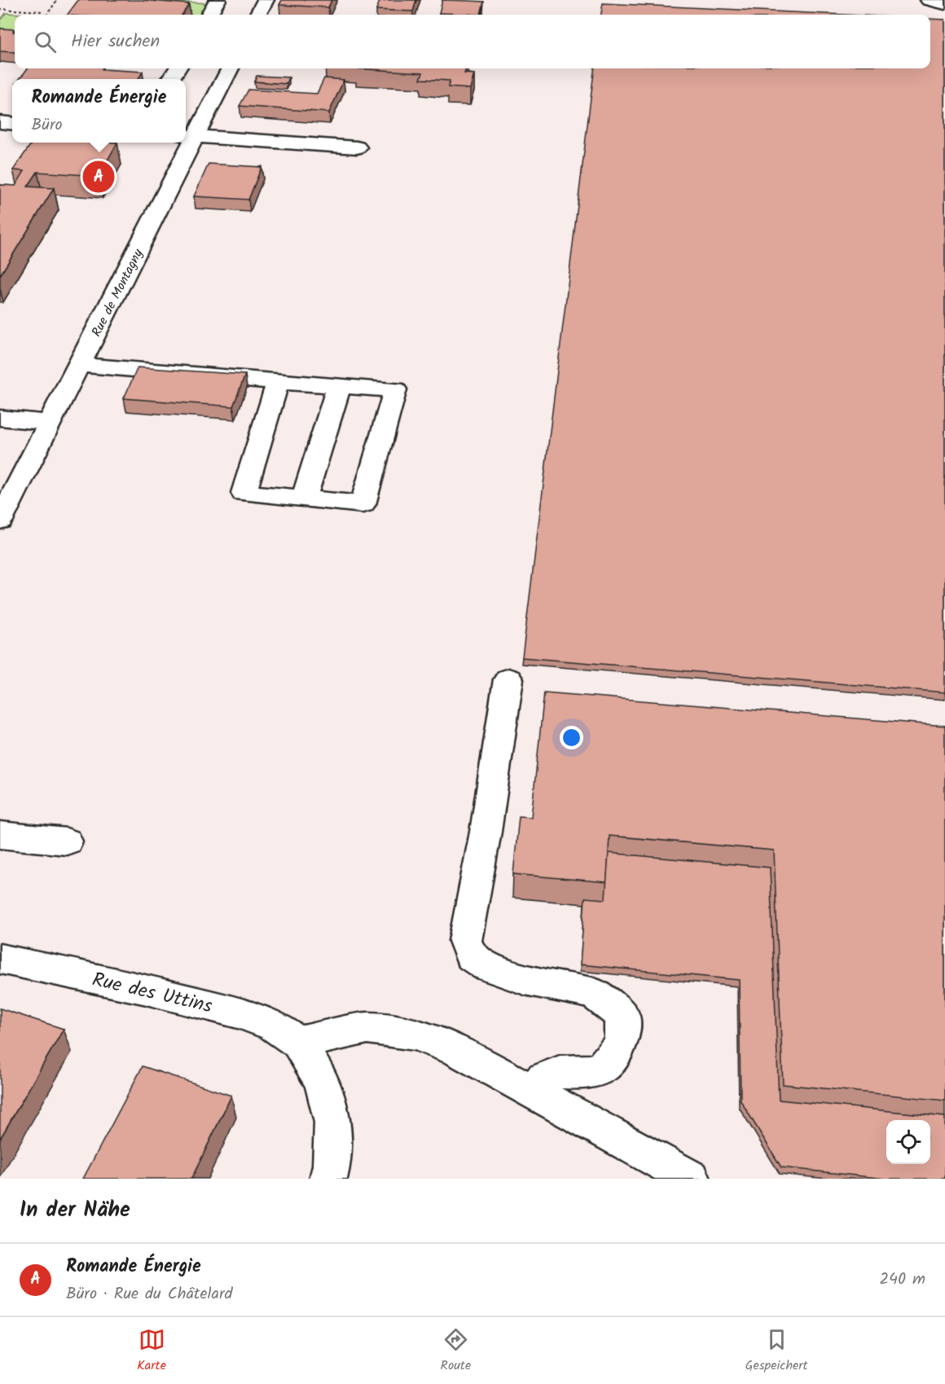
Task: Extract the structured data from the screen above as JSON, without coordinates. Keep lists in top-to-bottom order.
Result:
{
  "streets": {
    "street": ["Rue de Montagny", "Rue des Uttins"]
  },
  "page": {
    "search": "Hier suchen",
    "popup": ["Romande Énergie", "Büro"],
    "pins": "A",
    "heading": "In der Nähe",
    "list": [
      {
        "mark": "A",
        "name": "Romande Énergie",
        "note": "Büro · Rue du Châtelard",
        "value": "240 m"
      }
    ],
    "nav": ["Karte", "Route", "Gespeichert"]
  }
}
